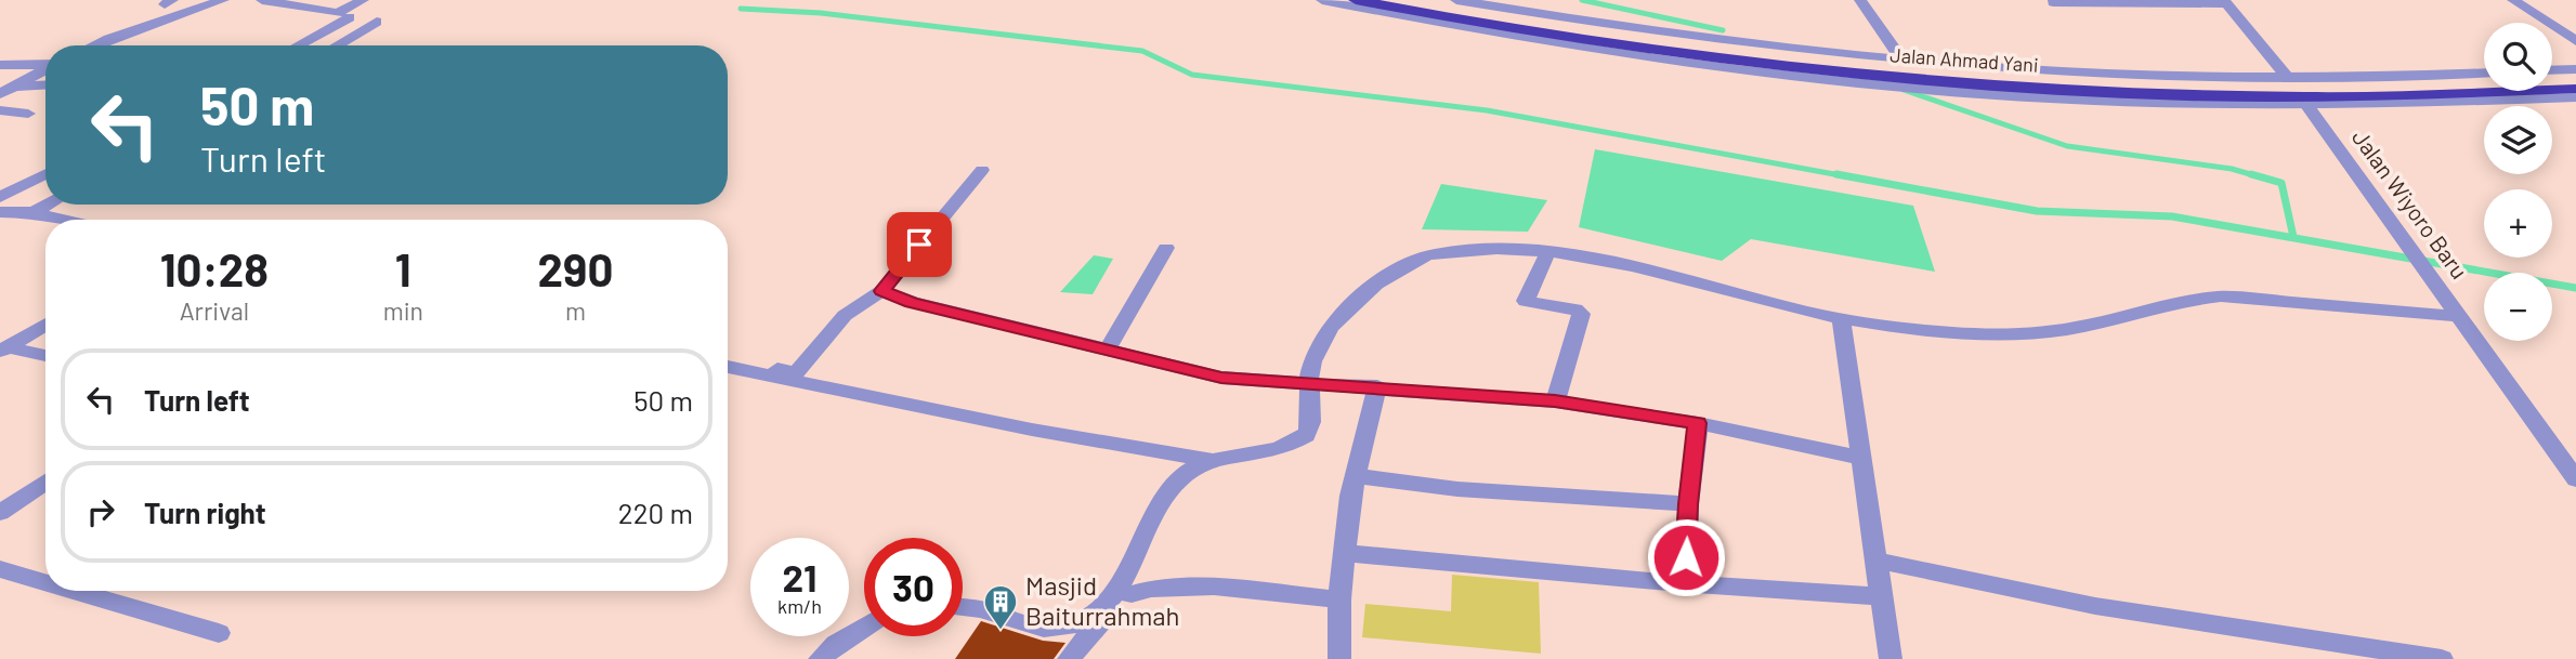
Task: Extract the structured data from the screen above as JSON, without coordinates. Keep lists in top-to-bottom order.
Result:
{
  "streets": {
    "highway": ["Jalan Ahmad Yani"],
    "street": ["Jalan Wiyoro Baru"]
  },
  "places": {
    "building": ["Masjid Baiturrahmah"]
  },
  "page": {
    "map_buttons": ["+", "−"],
    "turn": ["50 m", "Turn left"],
    "eta": [
      "10:28",
      "Arrival",
      "1",
      "min",
      "290",
      "m"
    ],
    "list": [
      {
        "name": "Turn left",
        "value": "50 m"
      },
      {
        "name": "Turn right",
        "value": "220 m"
      }
    ],
    "speed": "21 km/h",
    "limit": "30"
  }
}
